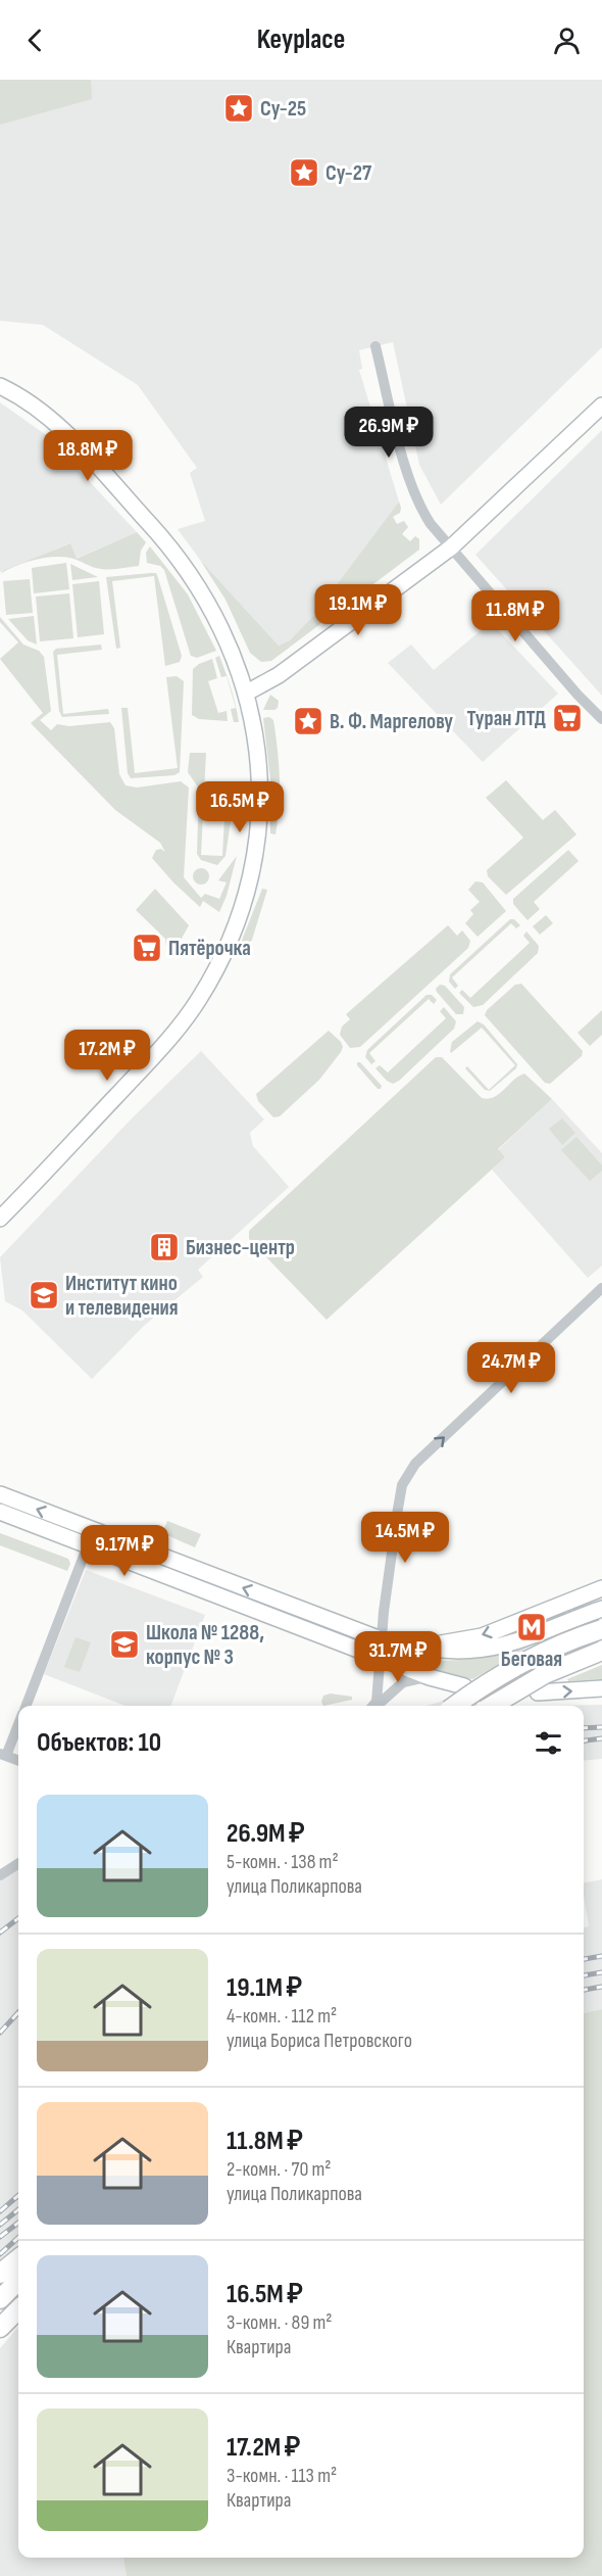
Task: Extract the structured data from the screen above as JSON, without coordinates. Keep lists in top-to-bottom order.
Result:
{
  "places": {
    "place": ["Су-25", "Су-27", "В. Ф. Маргелову"],
    "supermarket": ["Туран ЛТД", "Пятёрочка"],
    "building": ["Бизнес-центр"],
    "school or university": ["Институт кино и телевидения", "Школа № 1288, корпус № 3"],
    "metro station": ["Беговая"]
  },
  "page": {
    "header": "Keyplace",
    "price": [
      "26.9M ₽",
      "18.8M ₽",
      "19.1M ₽",
      "11.8M ₽",
      "16.5M ₽",
      "17.2M ₽",
      "24.7M ₽",
      "14.5M ₽",
      "9.17M ₽",
      "31.7M ₽"
    ],
    "heading": "Объектов: 10",
    "list": [
      {
        "name": "26.9M ₽",
        "note": "5-комн. · 138 m² · улица Поликарпова"
      },
      {
        "name": "19.1M ₽",
        "note": "4-комн. · 112 m² · улица Бориса Петровского"
      },
      {
        "name": "11.8M ₽",
        "note": "2-комн. · 70 m² · улица Поликарпова"
      },
      {
        "name": "16.5M ₽",
        "note": "3-комн. · 89 m² · Квартира"
      },
      {
        "name": "17.2M ₽",
        "note": "3-комн. · 113 m² · Квартира"
      }
    ]
  }
}
